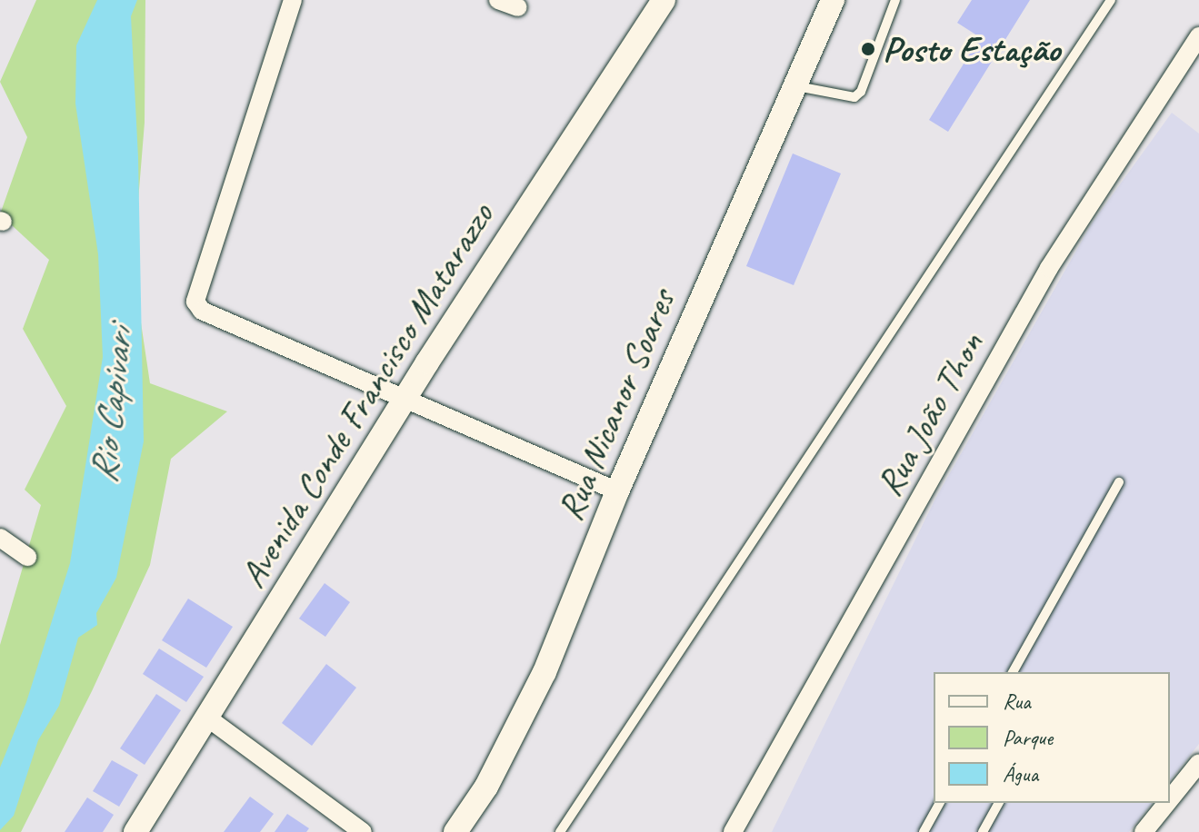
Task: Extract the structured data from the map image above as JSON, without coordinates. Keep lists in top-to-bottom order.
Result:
{
  "streets": {
    "street": ["Avenida Conde Francisco Matarazzo", "Rua Nicanor Soares", "Rua João Thon"]
  },
  "water": ["Rio Capivari"],
  "places": ["Posto Estação"],
  "legend": ["Rua", "Parque", "Água"]
}
